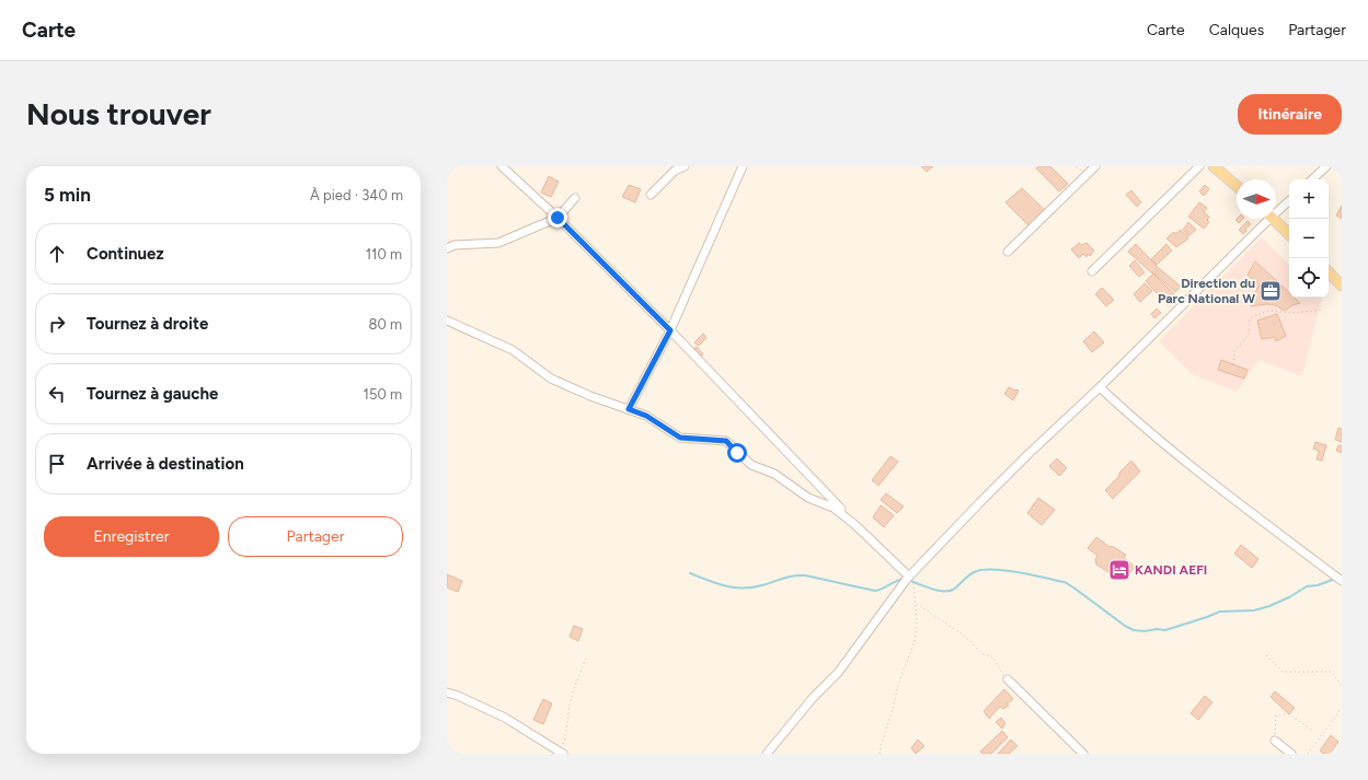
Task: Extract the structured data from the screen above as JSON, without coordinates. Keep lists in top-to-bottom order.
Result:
{
  "places": {
    "office": ["Direction du Parc National W"],
    "hotel": ["KANDI AEFI"]
  },
  "north": "right",
  "page": {
    "header": "Carte",
    "nav": ["Carte", "Calques", "Partager"],
    "buttons": [
      "Itinéraire",
      ["Enregistrer", "Partager"]
    ],
    "title": "Nous trouver",
    "heading": ["5 min", "À pied · 340 m"],
    "map_buttons": ["+", "−"],
    "list": [
      ["Continuez", "110 m"],
      ["Tournez à droite", "80 m"],
      ["Tournez à gauche", "150 m"],
      "Arrivée à destination"
    ]
  }
}
